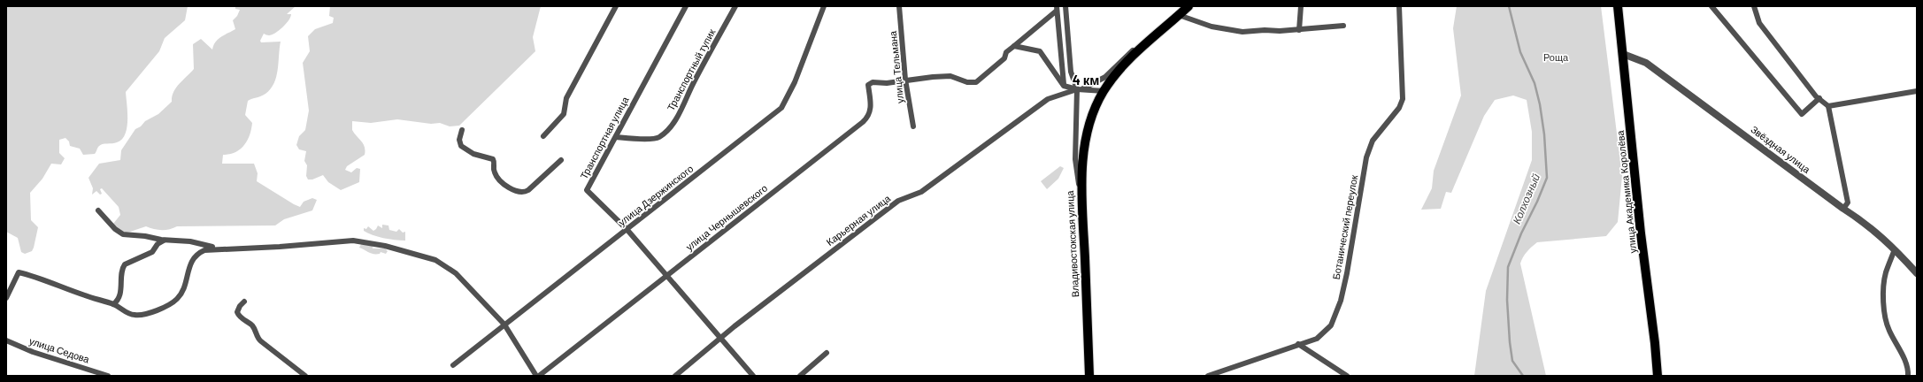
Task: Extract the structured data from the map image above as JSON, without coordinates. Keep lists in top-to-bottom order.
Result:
{
  "streets": {
    "main road": ["улица Академика Королёва", "Владивостокская улица"],
    "street": [
      "улица Тельмана",
      "Транспортный тупик",
      "Транспортная улица",
      "Звёздная улица",
      "улица Дзержинского",
      "улица Чернышевского",
      "Карьерная улица",
      "Ботанический переулок",
      "улица Седова"
    ]
  },
  "crossings": [
    ["улица Тельмана", "улица Чернышевского"],
    ["Транспортный тупик", "Транспортная улица"],
    ["Транспортная улица", "улица Дзержинского"],
    ["Транспортная улица", "улица Чернышевского"],
    ["Транспортная улица", "Карьерная улица"],
    ["Звёздная улица", "улица Академика Королёва"],
    ["Карьерная улица", "Владивостокская улица"]
  ],
  "districts": ["4 км"],
  "water": ["Колхозный"],
  "parks": ["Роща"]
}
